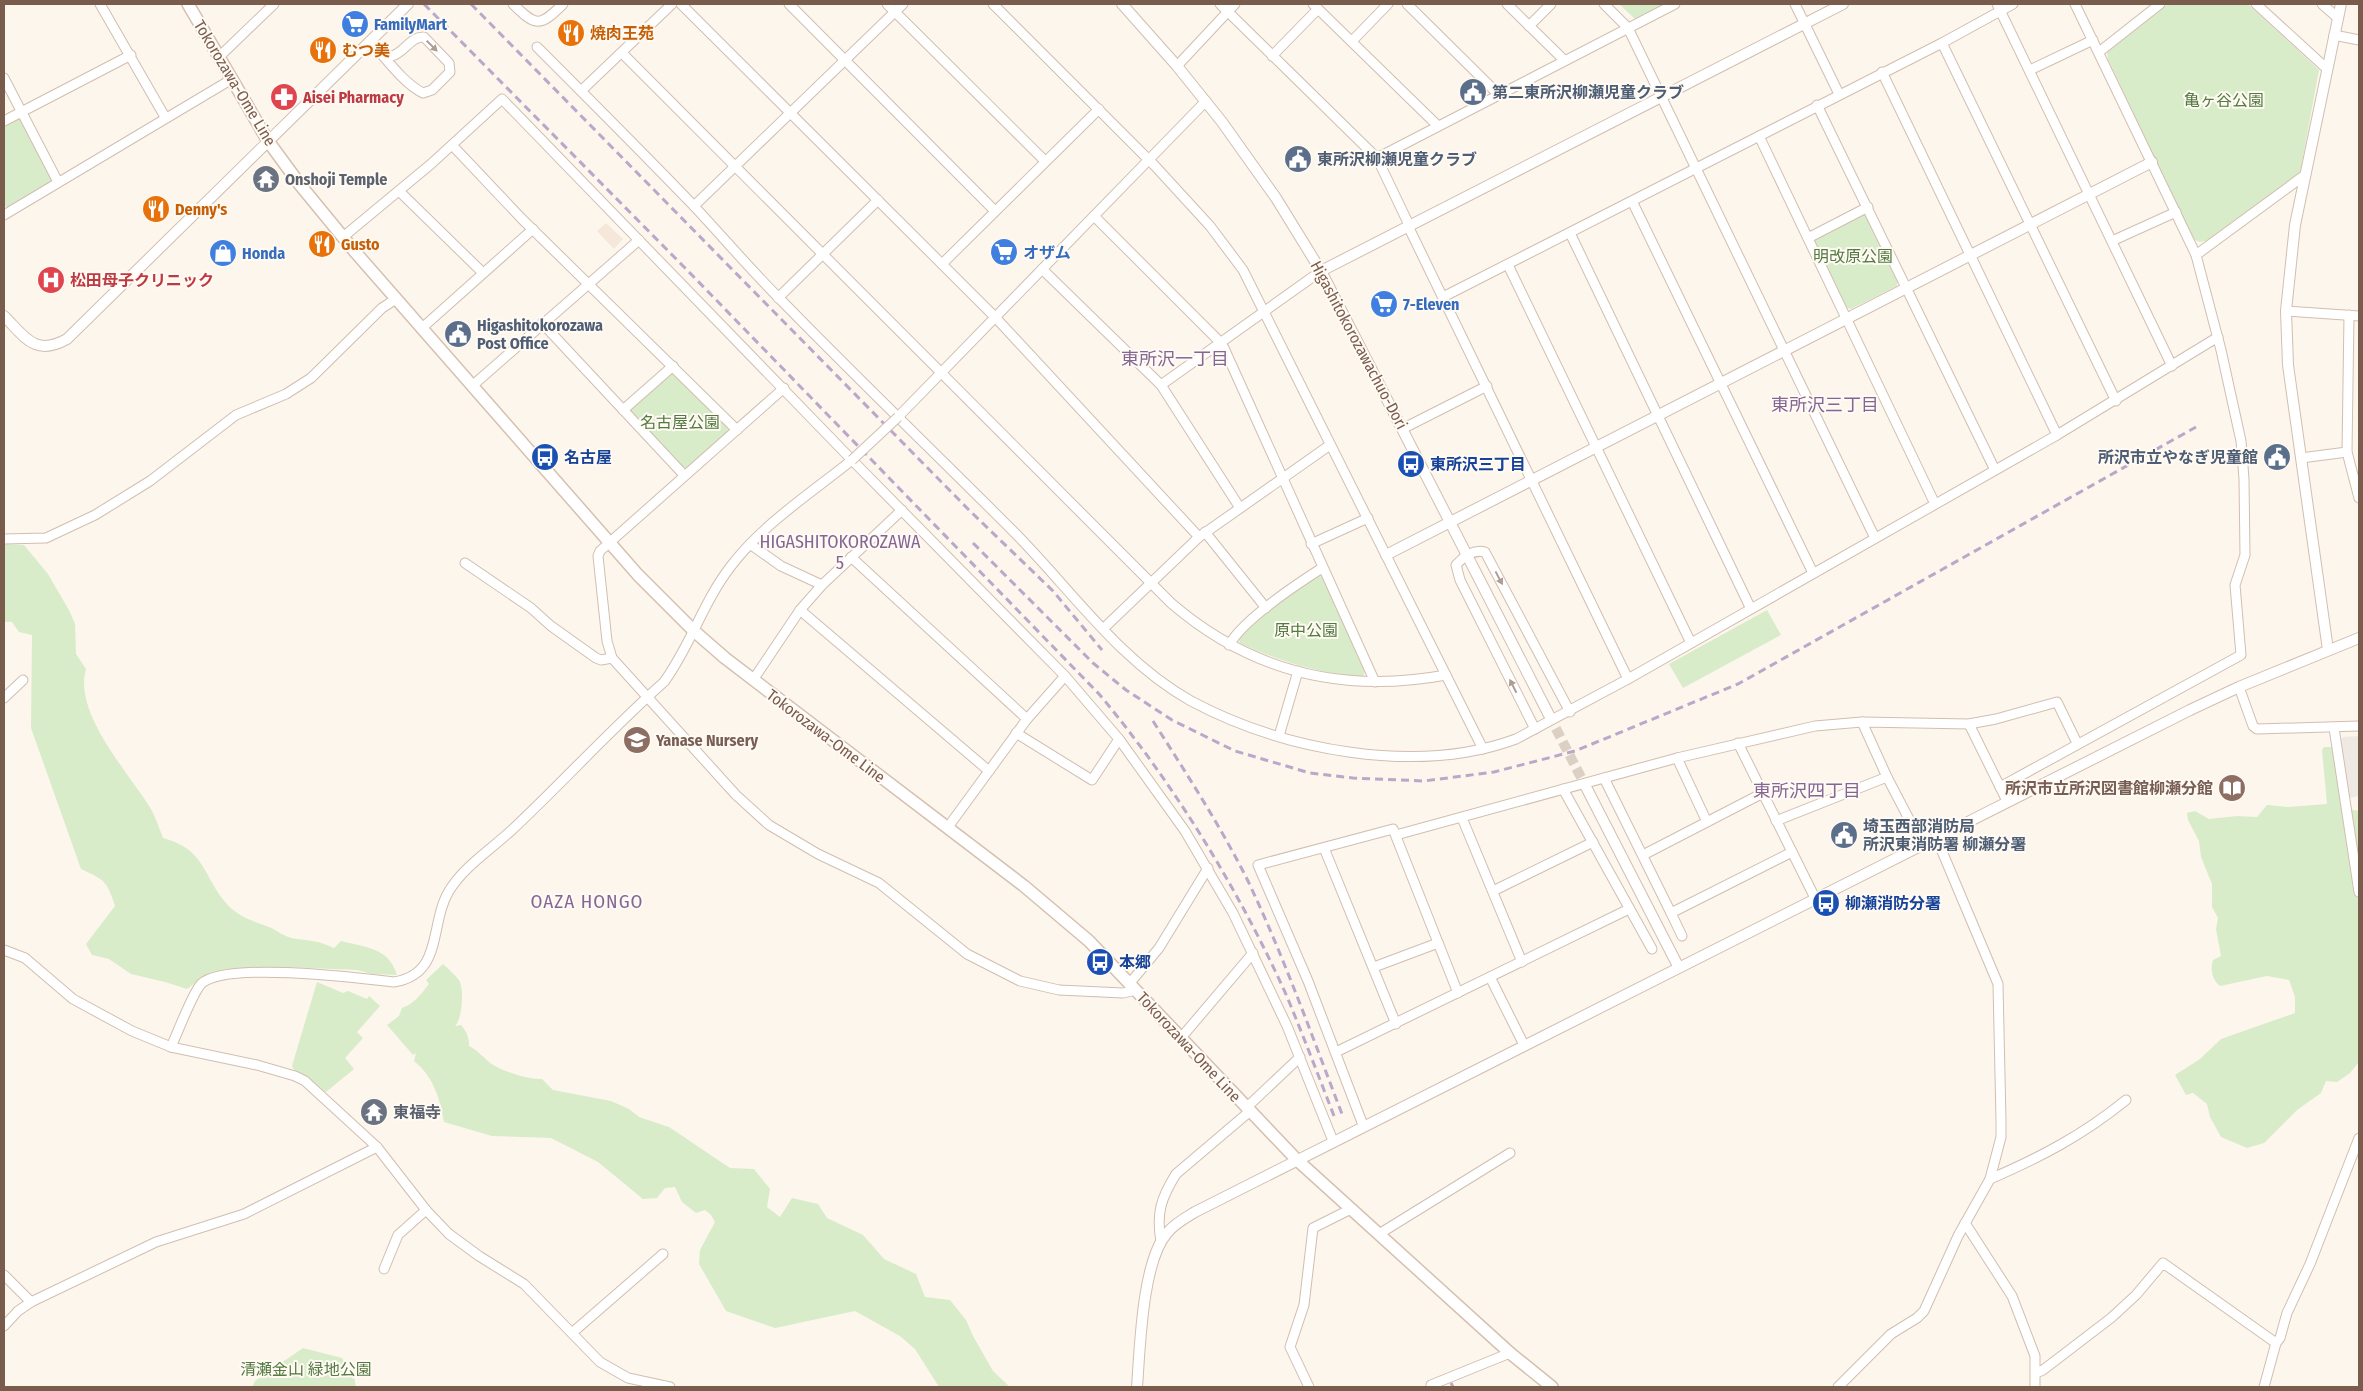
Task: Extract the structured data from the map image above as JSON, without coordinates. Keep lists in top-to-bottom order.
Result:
{
  "streets": {
    "main road": ["Tokorozawa-Ome Line"],
    "street": ["Higashitokorozawachuo-Dori"]
  },
  "districts": [
    "東所沢一丁目",
    "東所沢三丁目",
    "HIGASHITOKOROZAWA 5",
    "東所沢四丁目",
    "OAZA HONGO"
  ],
  "parks": [
    "亀ヶ谷公園",
    "明改原公園",
    "名古屋公園",
    "原中公園",
    "清瀬金山 緑地公園"
  ],
  "places": {
    "supermarket": ["FamilyMart", "オザム", "7-Eleven"],
    "restaurant": [
      "焼肉王苑",
      "むつ美",
      "Denny's",
      "Gusto"
    ],
    "public building": [
      "第二東所沢柳瀬児童クラブ",
      "東所沢柳瀬児童クラブ",
      "Higashitokorozawa Post Office",
      "所沢市立やなぎ児童館",
      "埼玉西部消防局 所沢東消防署 柳瀬分署"
    ],
    "pharmacy": ["Aisei Pharmacy"],
    "temple": ["Onshoji Temple", "東福寺"],
    "shop": ["Honda"],
    "hospital": ["松田母子クリニック"],
    "bus stop": [
      "名古屋",
      "東所沢三丁目",
      "柳瀬消防分署",
      "本郷"
    ],
    "school or university": ["Yanase Nursery"],
    "library": ["所沢市立所沢図書館柳瀬分館"]
  }
}
